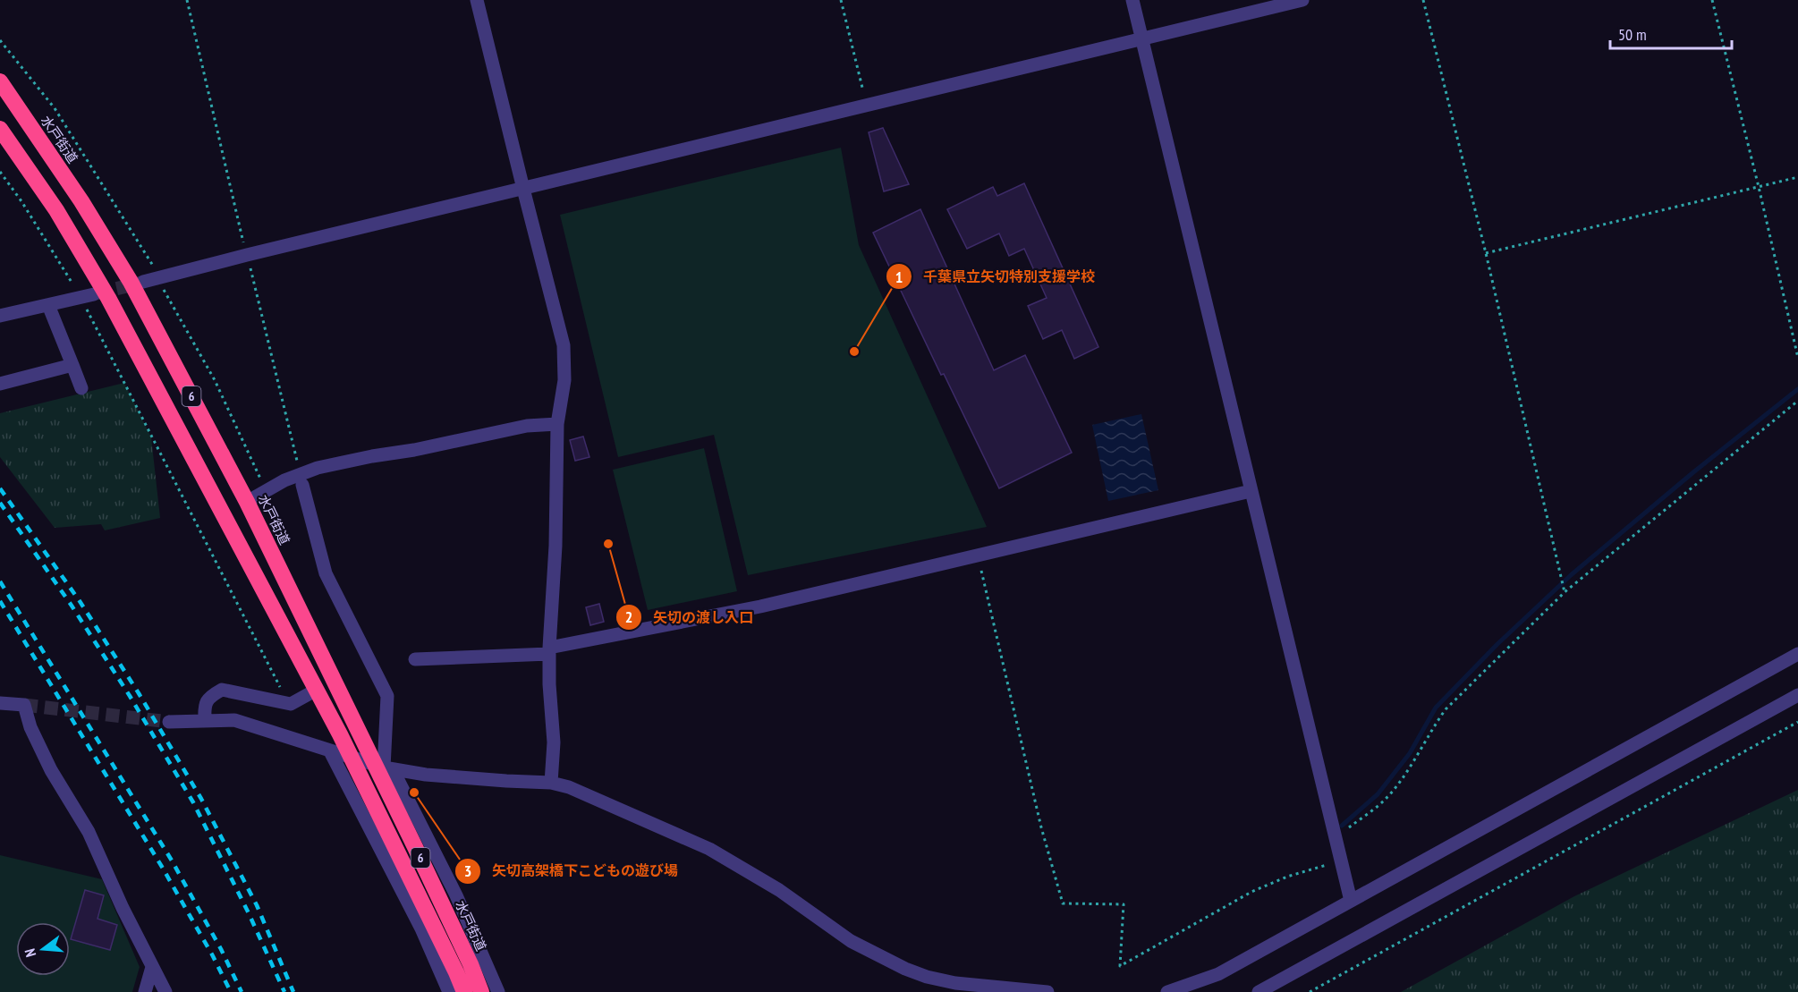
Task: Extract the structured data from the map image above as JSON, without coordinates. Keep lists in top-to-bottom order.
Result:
{
  "streets": {
    "highway": ["水戸街道", "6"]
  },
  "places": ["千葉県立矢切特別支援学校", "矢切の渡し入口", "矢切高架橋下こどもの遊び場"],
  "scale_bar": "50 m",
  "north": "left"
}
